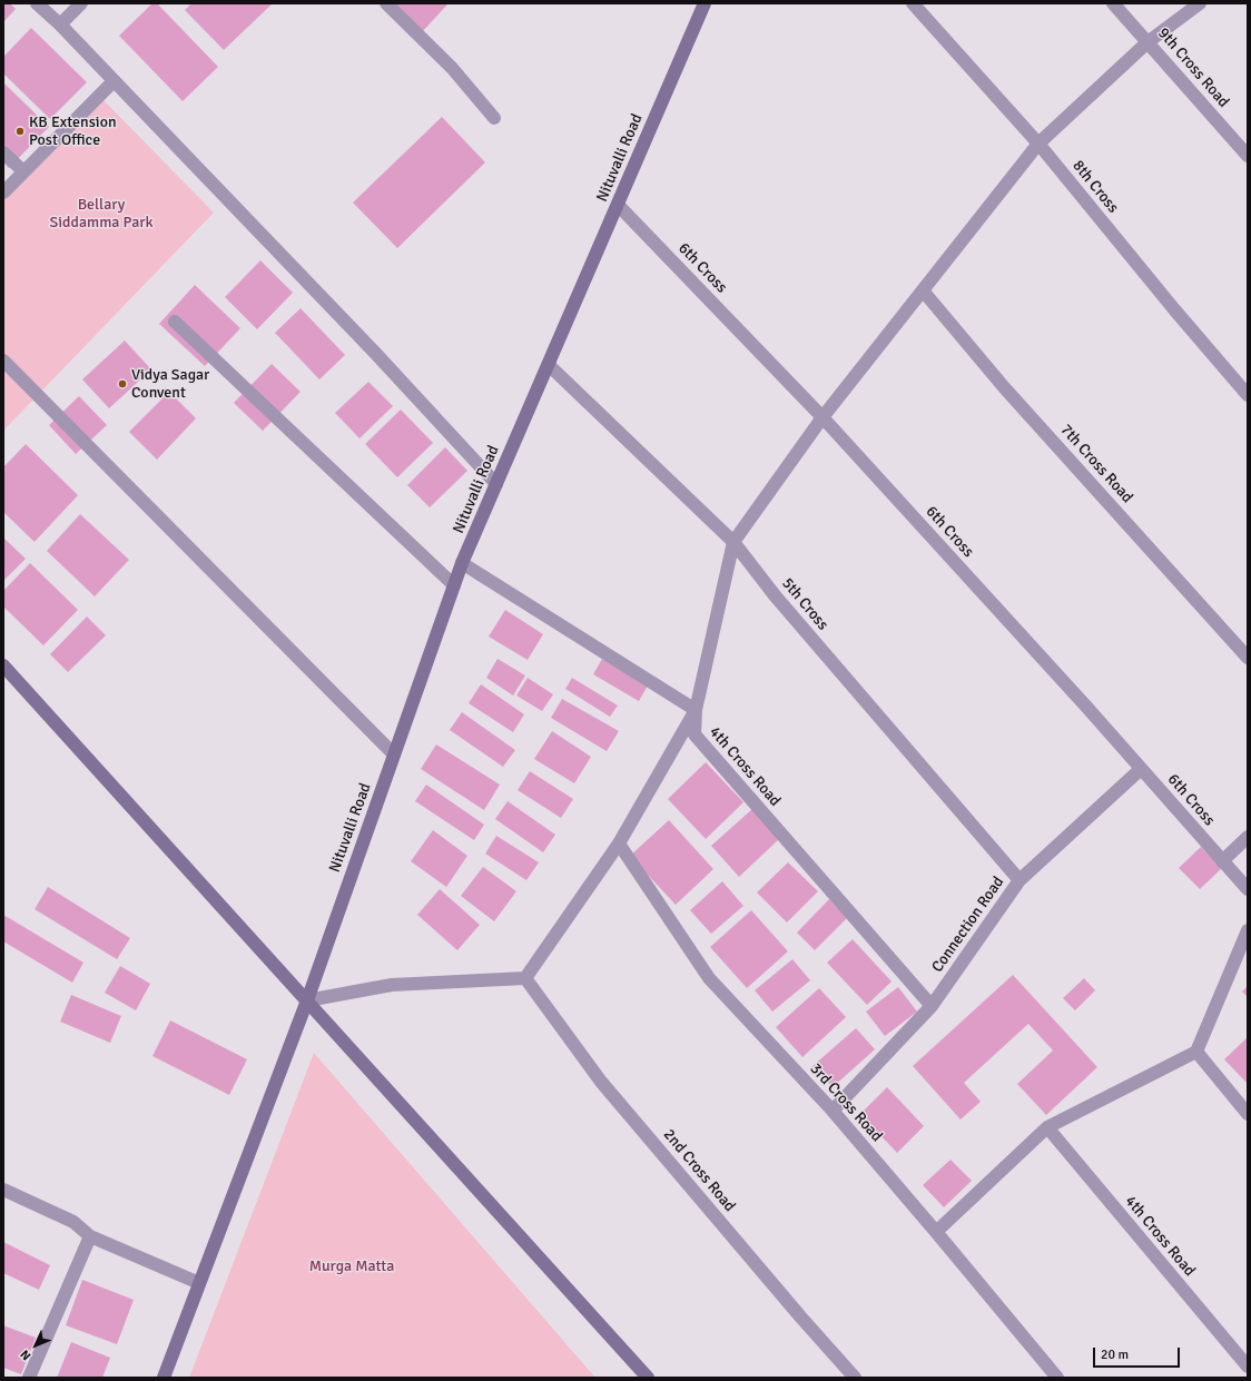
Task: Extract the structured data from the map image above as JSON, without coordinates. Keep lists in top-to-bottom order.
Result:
{
  "streets": {
    "street": [
      "9th Cross Road",
      "Nituvalli Road",
      "8th Cross",
      "6th Cross",
      "7th Cross Road",
      "5th Cross",
      "4th Cross Road",
      "Connection Road",
      "3rd Cross Road",
      "2nd Cross Road"
    ]
  },
  "crossings": [
    ["Nituvalli Road", "6th Cross"],
    ["Nituvalli Road", "5th Cross"],
    ["6th Cross", "Connection Road"],
    ["5th Cross", "Connection Road"],
    ["4th Cross Road", "Connection Road"],
    ["Connection Road", "3rd Cross Road"]
  ],
  "parks": ["Bellary Siddamma Park", "Murga Matta"],
  "places": ["KB Extension Post Office", "Vidya Sagar Convent"],
  "scale_bar": "20 m",
  "north": "bottom left"
}
